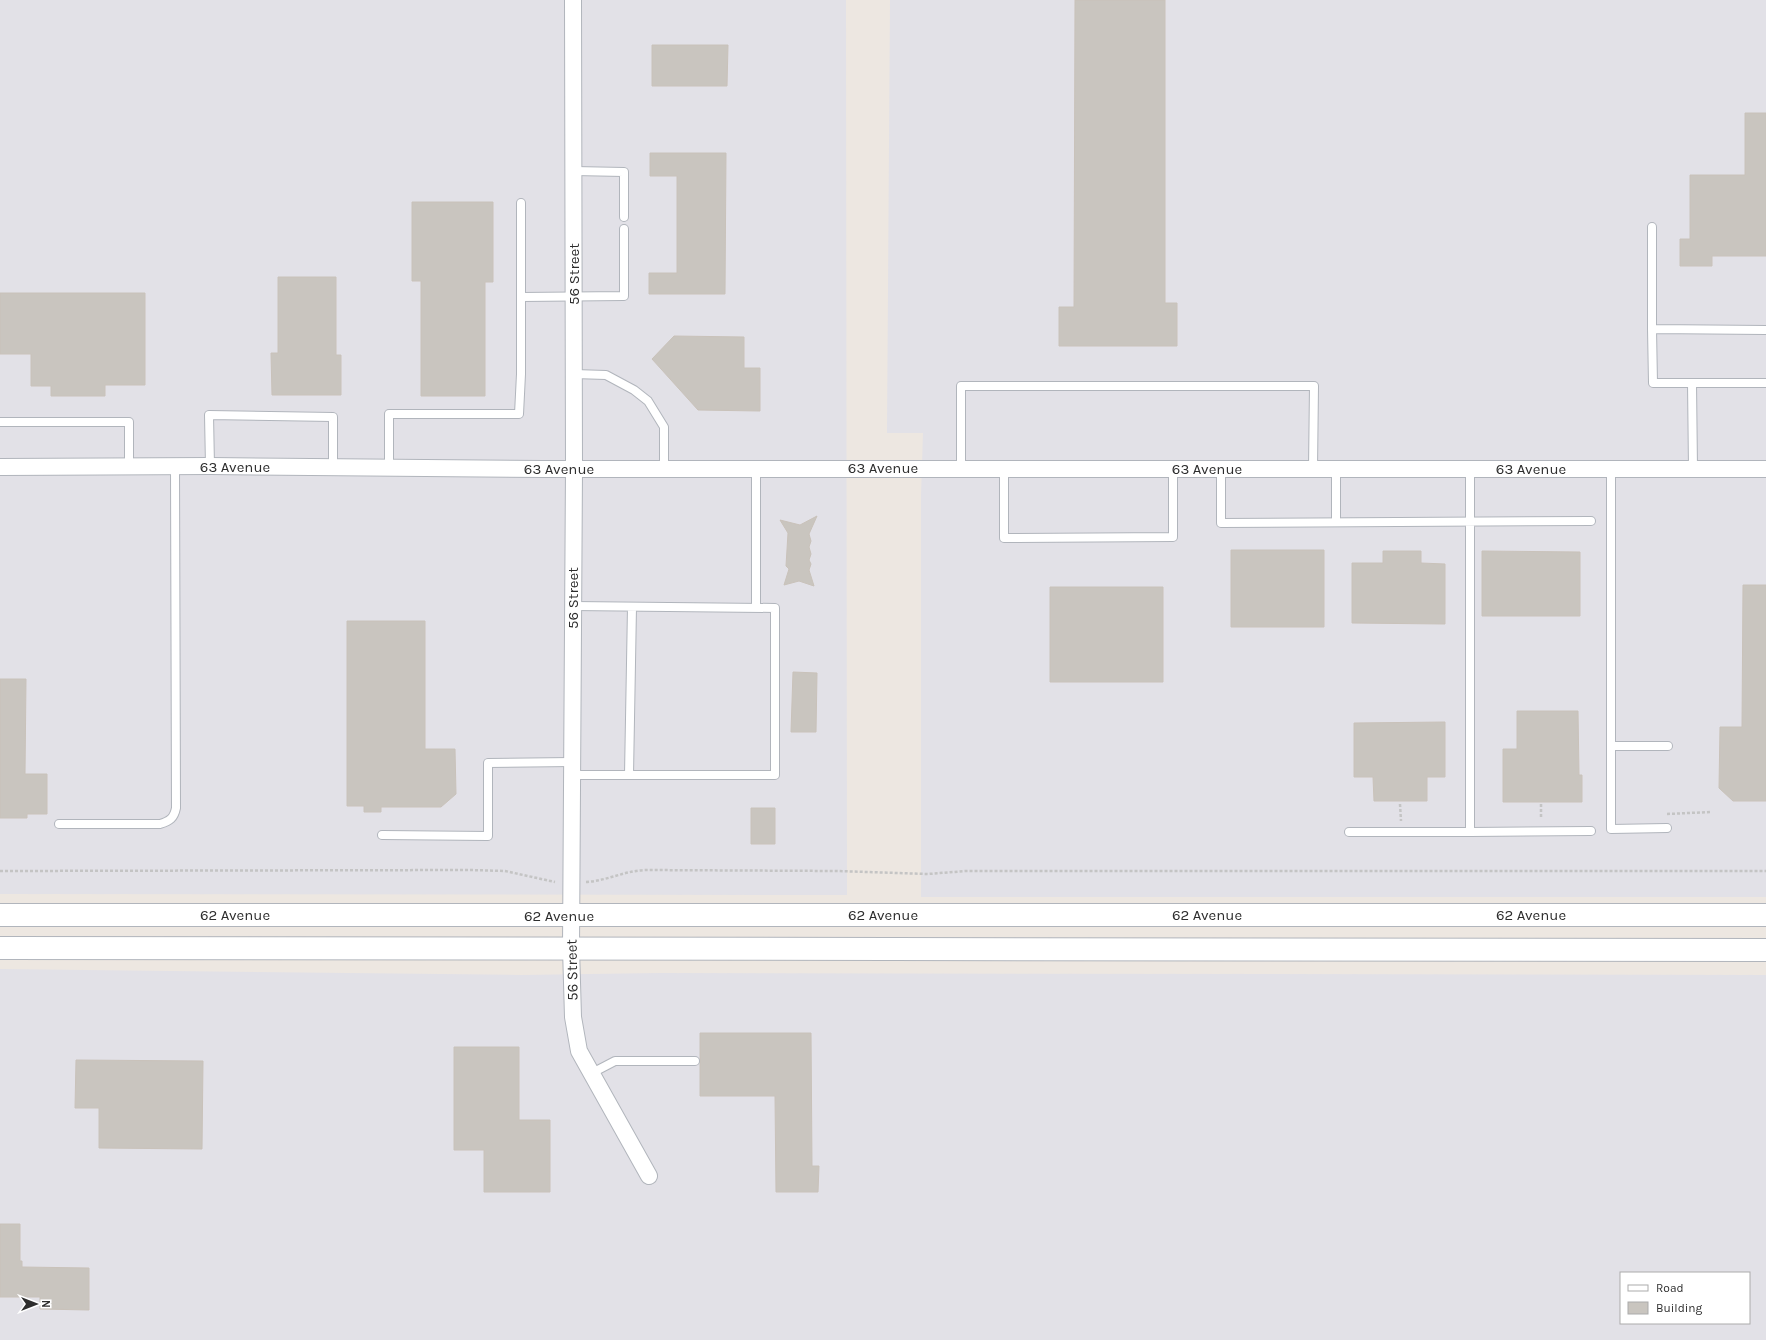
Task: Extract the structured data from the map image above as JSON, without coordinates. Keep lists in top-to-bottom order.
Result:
{
  "streets": {
    "main road": ["62 Avenue"],
    "street": ["56 Street", "63 Avenue"]
  },
  "crossings": [
    ["56 Street", "63 Avenue"],
    ["56 Street", "62 Avenue"]
  ],
  "legend": ["Road", "Building"],
  "north": "right"
}
